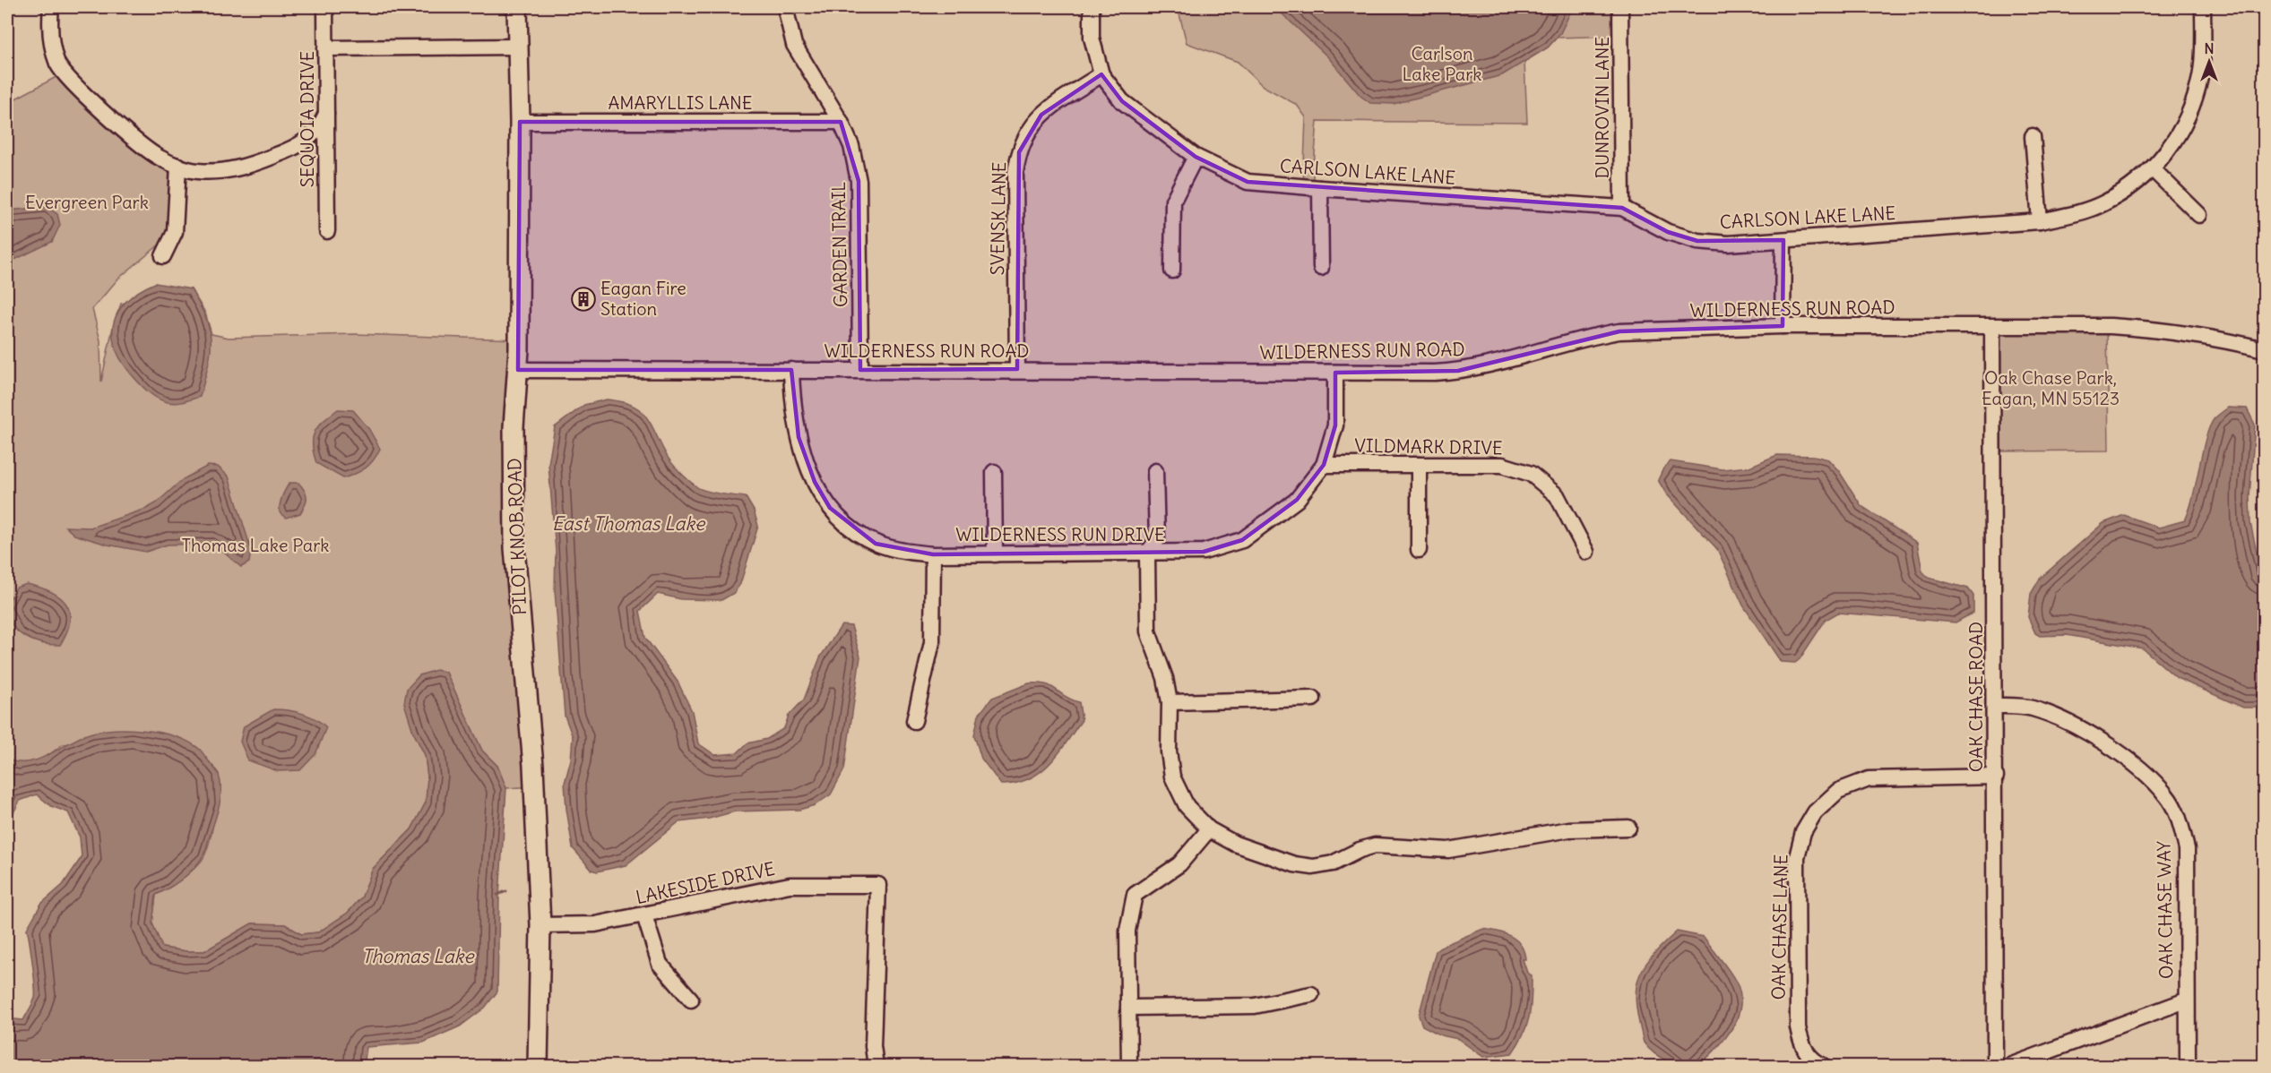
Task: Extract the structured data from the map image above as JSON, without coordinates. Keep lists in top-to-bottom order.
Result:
{
  "streets": {
    "main road": ["PILOT KNOB ROAD"],
    "street": [
      "AMARYLLIS LANE",
      "DUNROVIN LANE",
      "SEQUOIA DRIVE",
      "CARLSON LAKE LANE",
      "SVENSK LANE",
      "GARDEN TRAIL",
      "WILDERNESS RUN ROAD",
      "VILDMARK DRIVE",
      "WILDERNESS RUN DRIVE",
      "OAK CHASE ROAD",
      "LAKESIDE DRIVE",
      "OAK CHASE WAY",
      "OAK CHASE LANE"
    ]
  },
  "crossings": [
    ["AMARYLLIS LANE", "GARDEN TRAIL"],
    ["AMARYLLIS LANE", "PILOT KNOB ROAD"],
    ["DUNROVIN LANE", "CARLSON LAKE LANE"],
    ["CARLSON LAKE LANE", "SVENSK LANE"],
    ["SVENSK LANE", "WILDERNESS RUN ROAD"],
    ["GARDEN TRAIL", "WILDERNESS RUN ROAD"],
    ["WILDERNESS RUN ROAD", "WILDERNESS RUN DRIVE"],
    ["WILDERNESS RUN ROAD", "PILOT KNOB ROAD"],
    ["WILDERNESS RUN ROAD", "OAK CHASE ROAD"],
    ["VILDMARK DRIVE", "WILDERNESS RUN DRIVE"],
    ["PILOT KNOB ROAD", "LAKESIDE DRIVE"],
    ["OAK CHASE ROAD", "OAK CHASE WAY"],
    ["OAK CHASE ROAD", "OAK CHASE LANE"]
  ],
  "water": ["East Thomas Lake", "Thomas Lake"],
  "parks": [
    "Carlson Lake Park",
    "Evergreen Park",
    "Oak Chase Park, Eagan, MN 55123",
    "Thomas Lake Park"
  ],
  "places": {
    "building": ["Eagan Fire Station"]
  },
  "north": "top"
}
